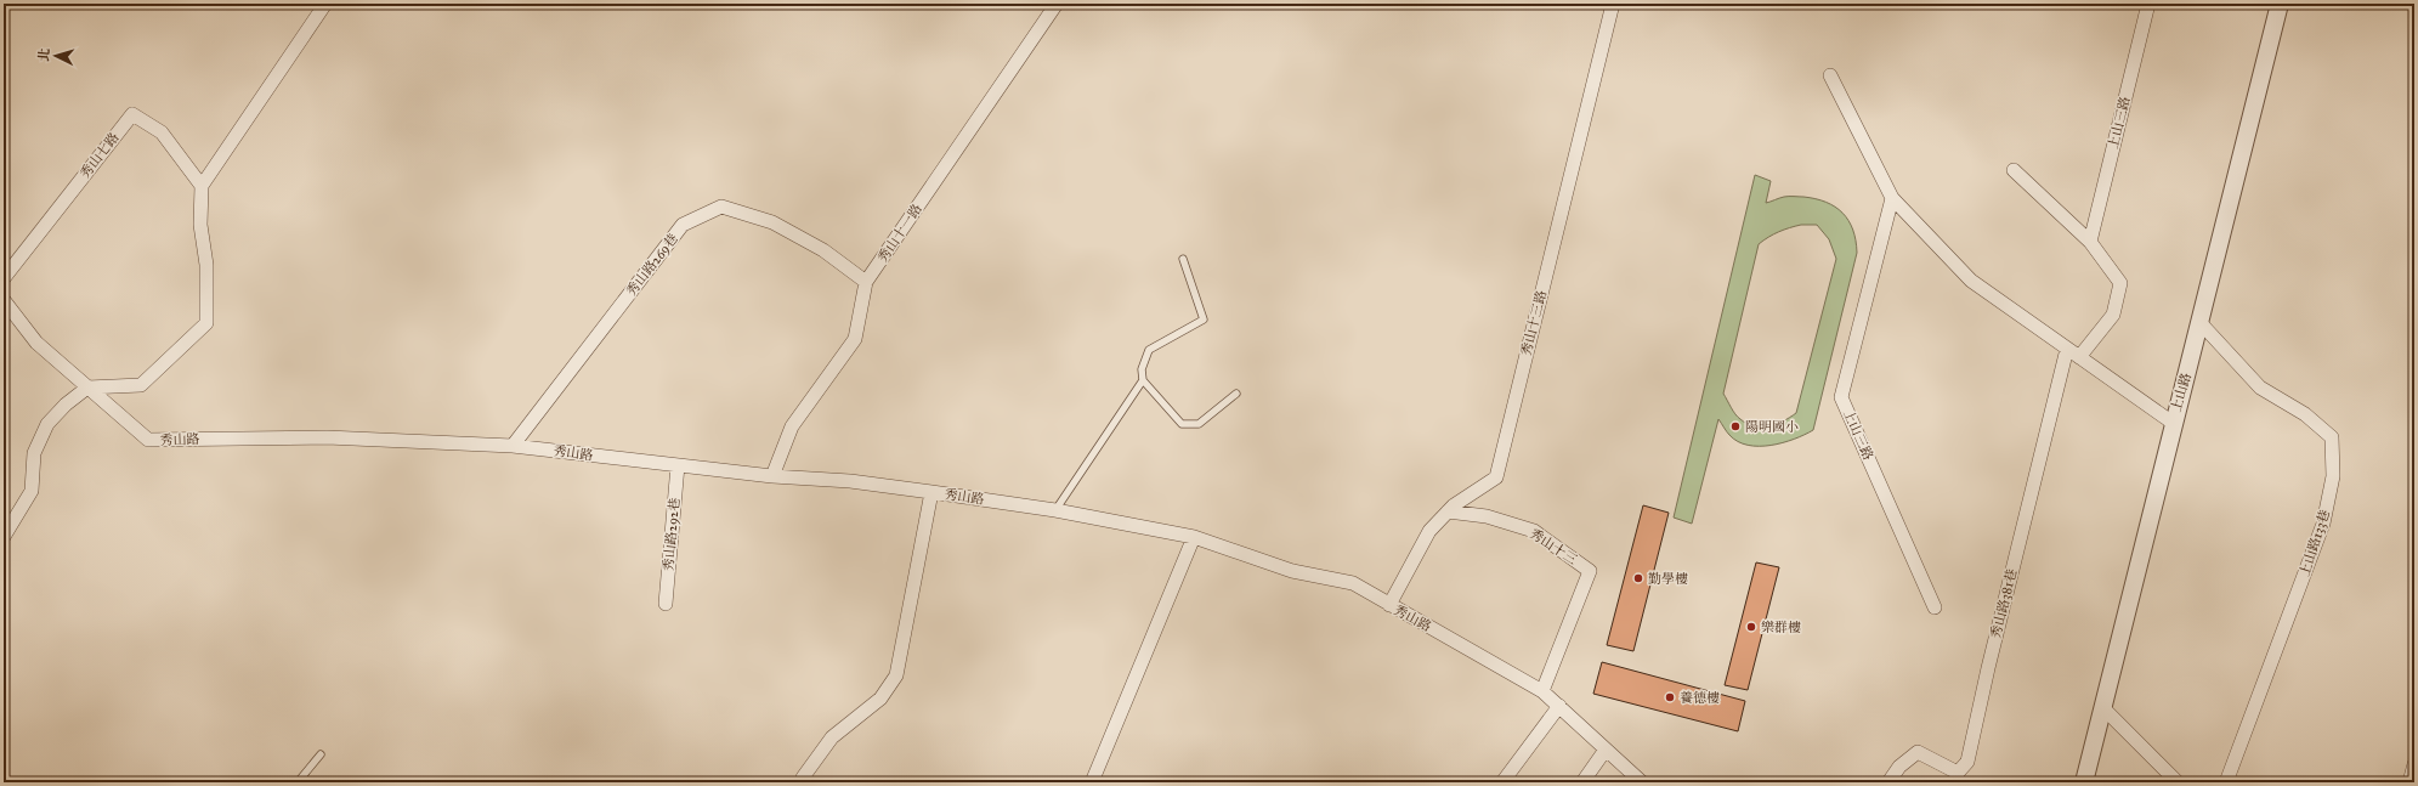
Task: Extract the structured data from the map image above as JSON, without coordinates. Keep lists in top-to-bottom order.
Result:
{
  "streets": {
    "street": [
      "上山三路",
      "秀山七路",
      "秀山十一路",
      "秀山路269巷",
      "秀山十三路",
      "上山路",
      "秀山路",
      "秀山路292巷",
      "上山路133巷",
      "秀山十三",
      "秀山路381巷"
    ]
  },
  "crossings": [
    ["秀山十一路", "秀山路269巷"],
    ["秀山十一路", "秀山路"],
    ["秀山路269巷", "秀山路"],
    ["秀山十三路", "秀山路"],
    ["秀山十三路", "秀山十三"],
    ["上山路", "上山路133巷"],
    ["秀山路", "秀山路292巷"],
    ["秀山路", "秀山十三"]
  ],
  "places": [
    "陽明國小",
    "勤學樓",
    "樂群樓",
    "養德樓"
  ],
  "north": "left"
}
